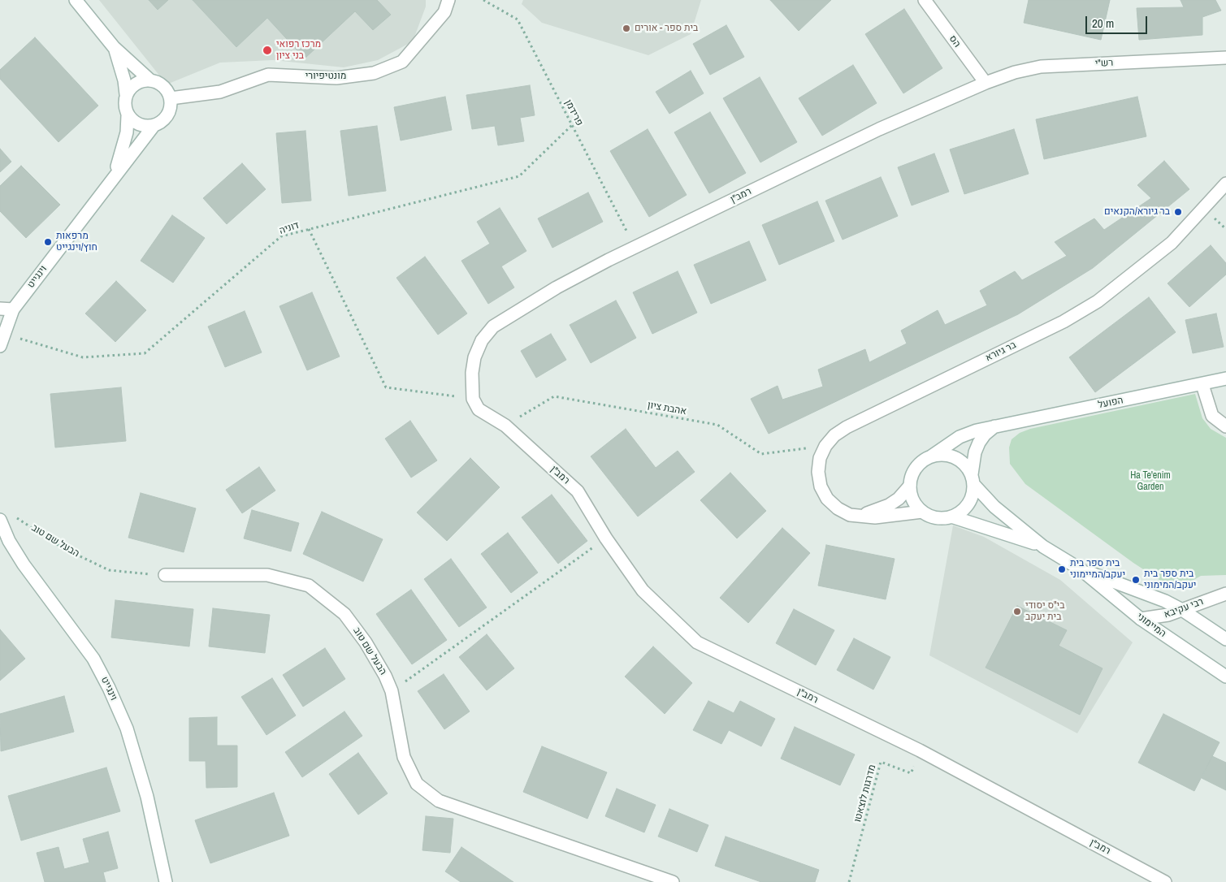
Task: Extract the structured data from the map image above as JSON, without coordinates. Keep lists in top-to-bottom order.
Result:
{
  "streets": {
    "street": [
      "הס",
      "רש\"י",
      "מונטיפיורי",
      "רמב\"ן",
      "וינגייט",
      "בר גיורא",
      "הפועל",
      "הבעל שם טוב",
      "רבי עקיבא",
      "המיימוני"
    ],
    "path": [
      "פרידמן",
      "דוניה",
      "אהבת ציון",
      "מדרגות לוצאטו"
    ]
  },
  "crossings": [
    ["הס", "רש\"י"],
    ["הס", "רמב\"ן"],
    ["רש\"י", "רמב\"ן"],
    ["מונטיפיורי", "וינגייט"],
    ["פרידמן", "רמב\"ן"],
    ["פרידמן", "דוניה"],
    ["רמב\"ן", "אהבת ציון"],
    ["רמב\"ן", "מדרגות לוצאטו"],
    ["דוניה", "וינגייט"],
    ["בר גיורא", "הפועל"],
    ["בר גיורא", "אהבת ציון"],
    ["בר גיורא", "המיימוני"],
    ["הפועל", "המיימוני"],
    ["רבי עקיבא", "המיימוני"]
  ],
  "parks": ["Ha Te'enim Garden"],
  "places": [
    "בית ספר - אורים",
    "מרכז רפואי בני ציון",
    "בר גיורא/הקנאים",
    "מרפאות חוץ/וינגייט",
    "בית ספר בית יעקב/המיימוני",
    "בית ספר בית יעקב/המימוני",
    "בי\"ס יסודי בית יעקב"
  ],
  "scale_bar": "20 m"
}
